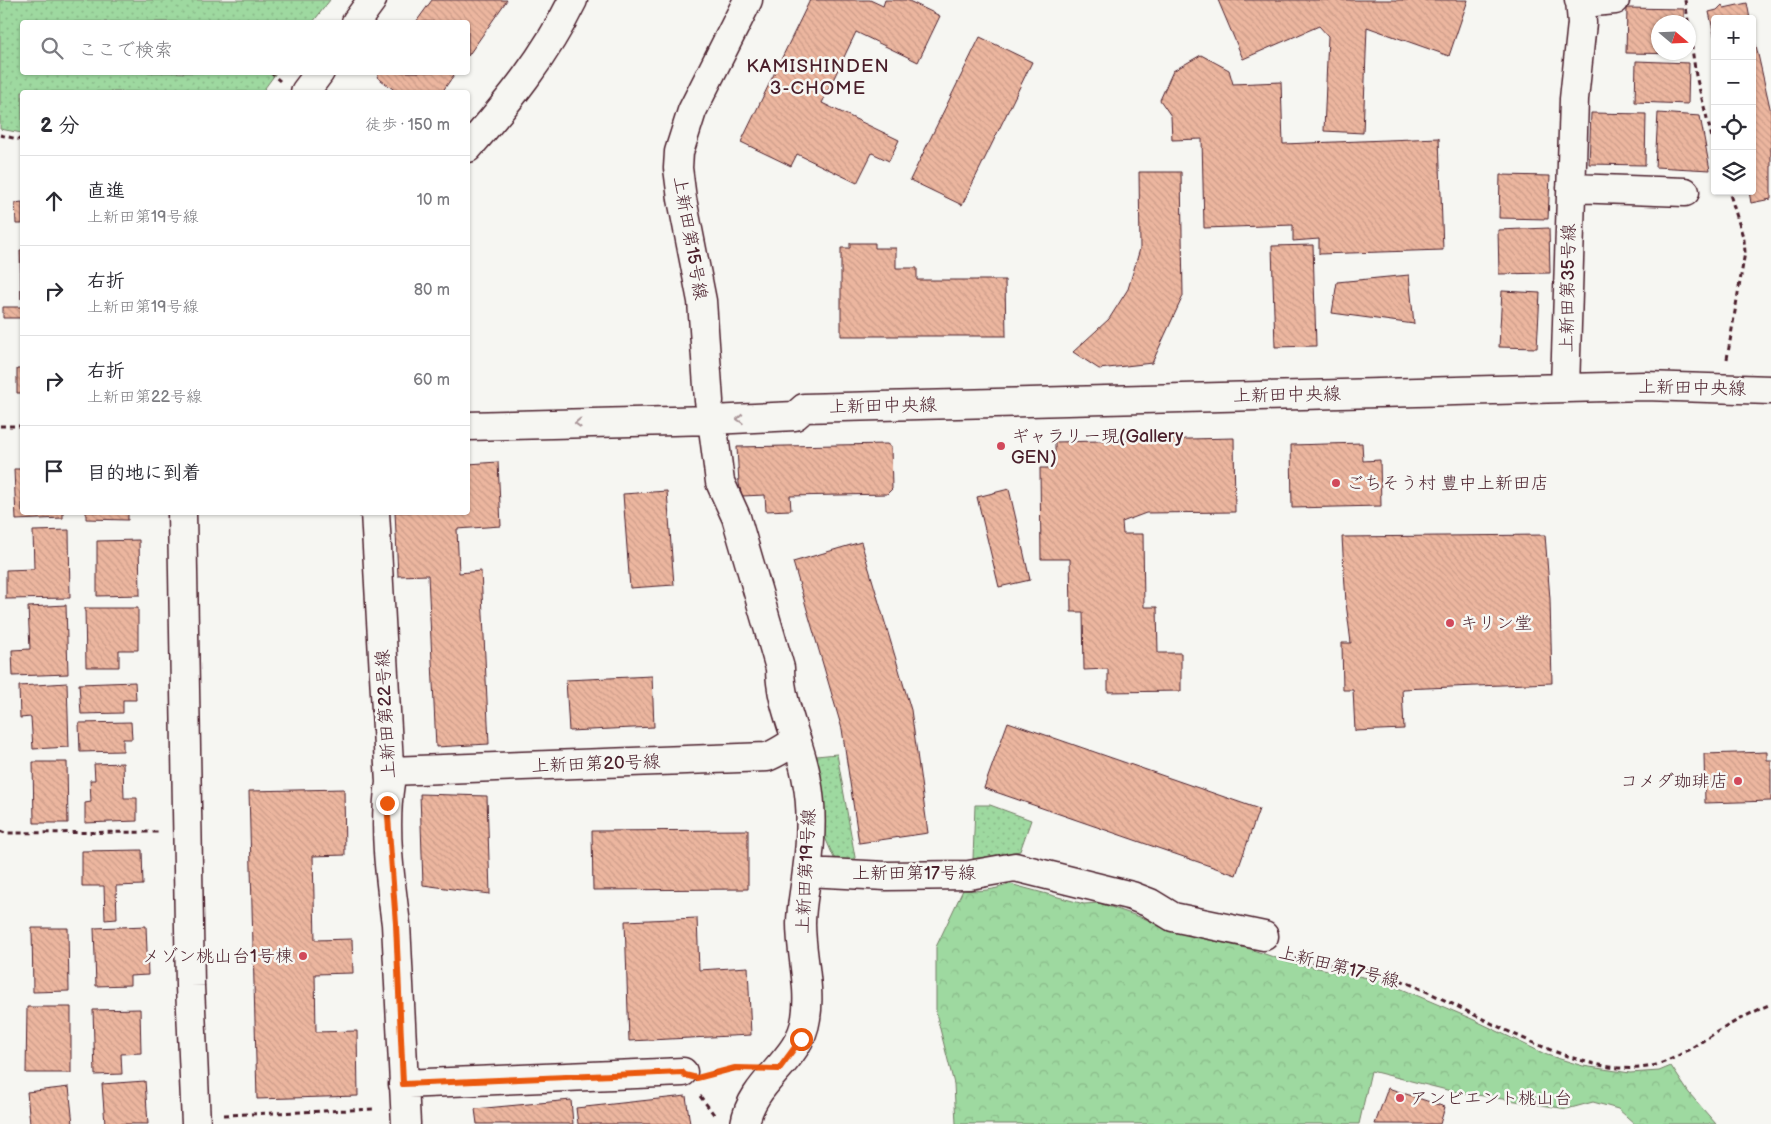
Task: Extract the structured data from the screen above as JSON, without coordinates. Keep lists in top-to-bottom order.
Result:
{
  "streets": {
    "street": [
      "上新田第15号線",
      "上新田第35号線",
      "上新田中央線",
      "上新田第22号線",
      "上新田第20号線",
      "上新田第19号線",
      "上新田第17号線"
    ]
  },
  "crossings": [
    ["上新田第15号線", "上新田中央線"],
    ["上新田第15号線", "上新田第19号線"],
    ["上新田第35号線", "上新田中央線"],
    ["上新田中央線", "上新田第19号線"],
    ["上新田第22号線", "上新田第20号線"],
    ["上新田第20号線", "上新田第19号線"],
    ["上新田第19号線", "上新田第17号線"]
  ],
  "districts": ["KAMISHINDEN 3-CHOME"],
  "places": [
    "ギャラリー現(Gallery GEN)",
    "ごちそう村 豊中上新田店",
    "キリン堂",
    "コメダ珈琲店",
    "メゾン桃山台1号棟",
    "アンビエント桃山台"
  ],
  "north": "right",
  "page": {
    "map_buttons": ["+", "−"],
    "search": "ここで検索",
    "heading": ["2 分", "徒歩 · 150 m"],
    "list": [
      ["直進", "上新田第19号線", "10 m"],
      ["右折", "上新田第19号線", "80 m"],
      ["右折", "上新田第22号線", "60 m"],
      "目的地に到着"
    ]
  }
}
